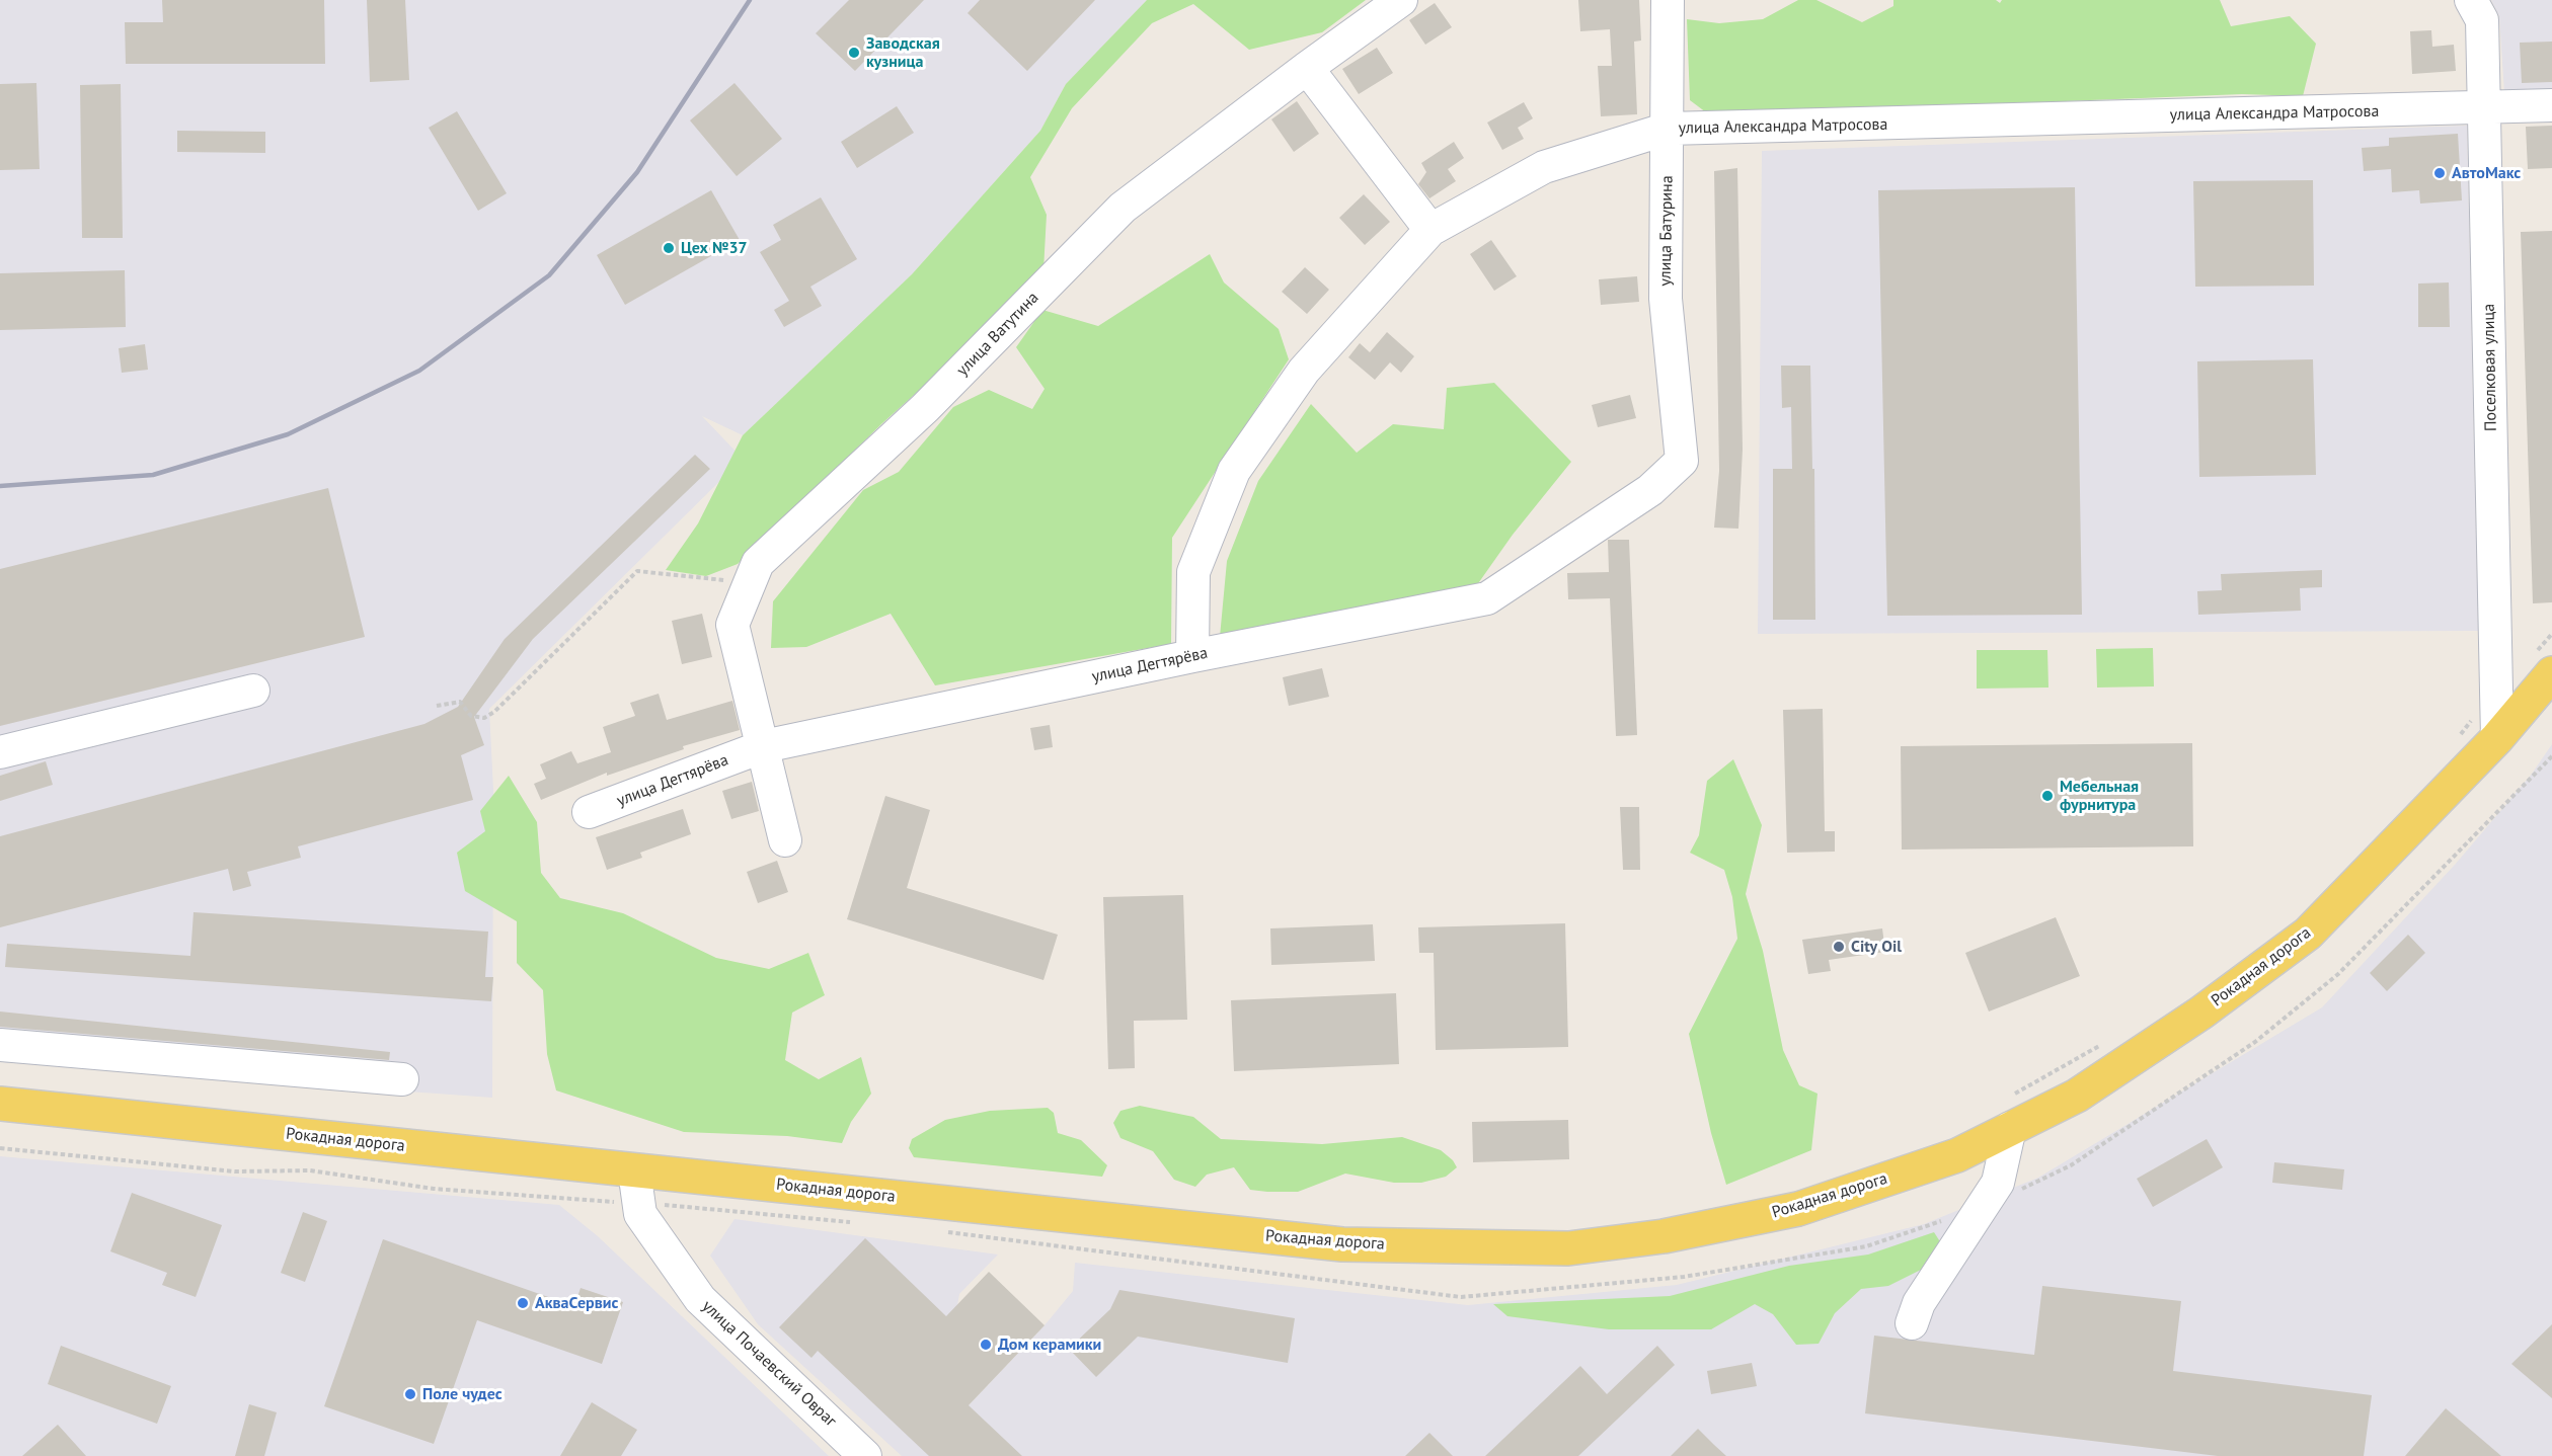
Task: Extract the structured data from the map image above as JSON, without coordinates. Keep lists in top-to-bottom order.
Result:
{
  "streets": {
    "main road": ["Рокадная дорога"],
    "street": [
      "улица Александра Матросова",
      "улица Батурина",
      "улица Ватутина",
      "Поселковая улица",
      "улица Дегтярёва",
      "улица Почаевский Овраг"
    ]
  },
  "crossings": [
    ["улица Александра Матросова", "улица Батурина"],
    ["улица Александра Матросова", "Поселковая улица"],
    ["улица Александра Матросова", "улица Дегтярёва"],
    ["улица Батурина", "улица Дегтярёва"],
    ["улица Ватутина", "улица Дегтярёва"],
    ["Поселковая улица", "Рокадная дорога"],
    ["Рокадная дорога", "улица Почаевский Овраг"]
  ],
  "places": [
    "Заводская кузница",
    "АвтоМакс",
    "Цех №37",
    "Мебельная фурнитура",
    "City Oil",
    "АкваСервис",
    "Дом керамики",
    "Поле чудес"
  ]
}
